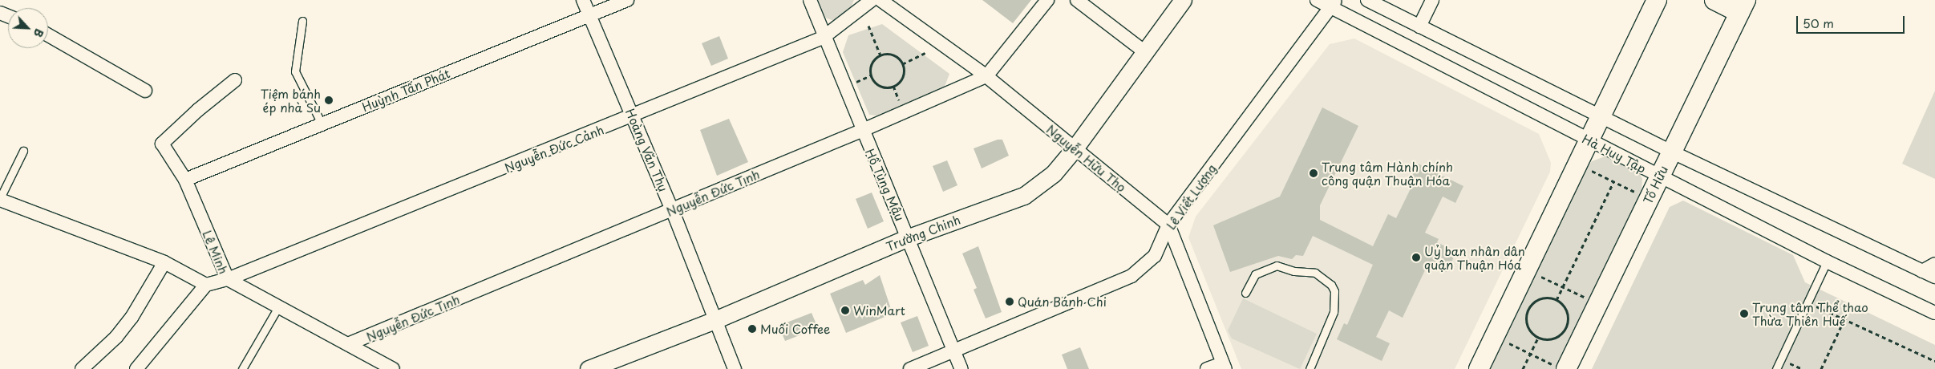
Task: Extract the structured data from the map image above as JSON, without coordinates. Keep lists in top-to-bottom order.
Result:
{
  "streets": {
    "main road": ["Tố Hữu"],
    "street": [
      "Huỳnh Tấn Phát",
      "Nguyễn Đức Cảnh",
      "Hoàng Văn Thụ",
      "Hà Huy Tập",
      "Nguyễn Hữu Thọ",
      "Hồ Tùng Mậu",
      "Nguyễn Đức Tịnh",
      "Lê Viết Lượng",
      "Trường Chinh",
      "Lê Minh"
    ]
  },
  "crossings": [
    ["Huỳnh Tấn Phát", "Hoàng Văn Thụ"],
    ["Huỳnh Tấn Phát", "Lê Minh"],
    ["Nguyễn Đức Cảnh", "Hoàng Văn Thụ"],
    ["Nguyễn Đức Cảnh", "Hồ Tùng Mậu"],
    ["Nguyễn Đức Cảnh", "Lê Minh"],
    ["Hoàng Văn Thụ", "Nguyễn Đức Tịnh"],
    ["Hoàng Văn Thụ", "Trường Chinh"],
    ["Hà Huy Tập", "Tố Hữu"],
    ["Hà Huy Tập", "Lê Viết Lượng"],
    ["Nguyễn Hữu Thọ", "Nguyễn Đức Tịnh"],
    ["Nguyễn Hữu Thọ", "Lê Viết Lượng"],
    ["Nguyễn Hữu Thọ", "Trường Chinh"],
    ["Hồ Tùng Mậu", "Nguyễn Đức Tịnh"],
    ["Hồ Tùng Mậu", "Lê Viết Lượng"],
    ["Hồ Tùng Mậu", "Trường Chinh"],
    ["Nguyễn Đức Tịnh", "Lê Minh"]
  ],
  "places": [
    "Tiệm bánh ép nhà Su",
    "Trung tâm Hành chính công quận Thuận Hóa",
    "Uỷ ban nhân dân quận Thuận Hóa",
    "Quán Bánh Chi",
    "WinMart",
    "Trung tâm Thể thao Thừa Thiên Huế",
    "Muối Coffee"
  ],
  "scale_bar": "50 m",
  "north": "bottom right"
}
